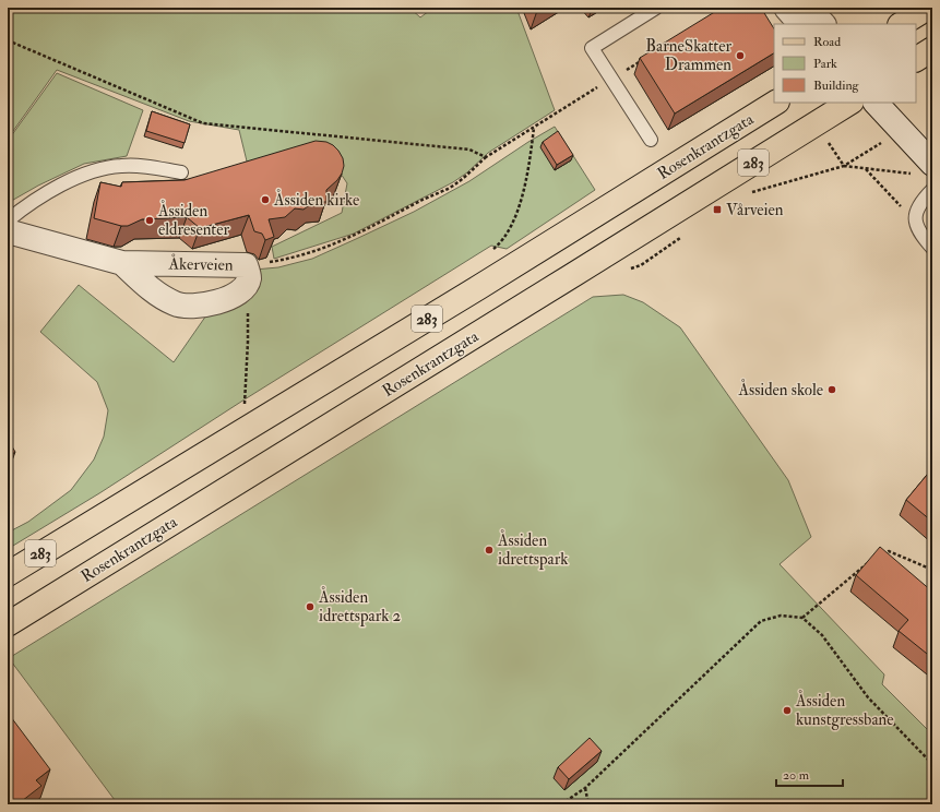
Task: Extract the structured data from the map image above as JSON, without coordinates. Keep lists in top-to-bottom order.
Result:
{
  "streets": {
    "main road": ["Rosenkrantzgata", "283"],
    "street": ["Åkerveien"]
  },
  "places": {
    "other": [
      "BarneSkatter Drammen",
      "Åssiden kirke",
      "Åssiden eldresenter",
      "Åssiden skole",
      "Åssiden idrettspark",
      "Åssiden idrettspark 2",
      "Åssiden kunstgressbane"
    ],
    "transit": ["Vårveien"]
  },
  "legend": ["Road", "Park", "Building"],
  "scale_bar": "20 m"
}
